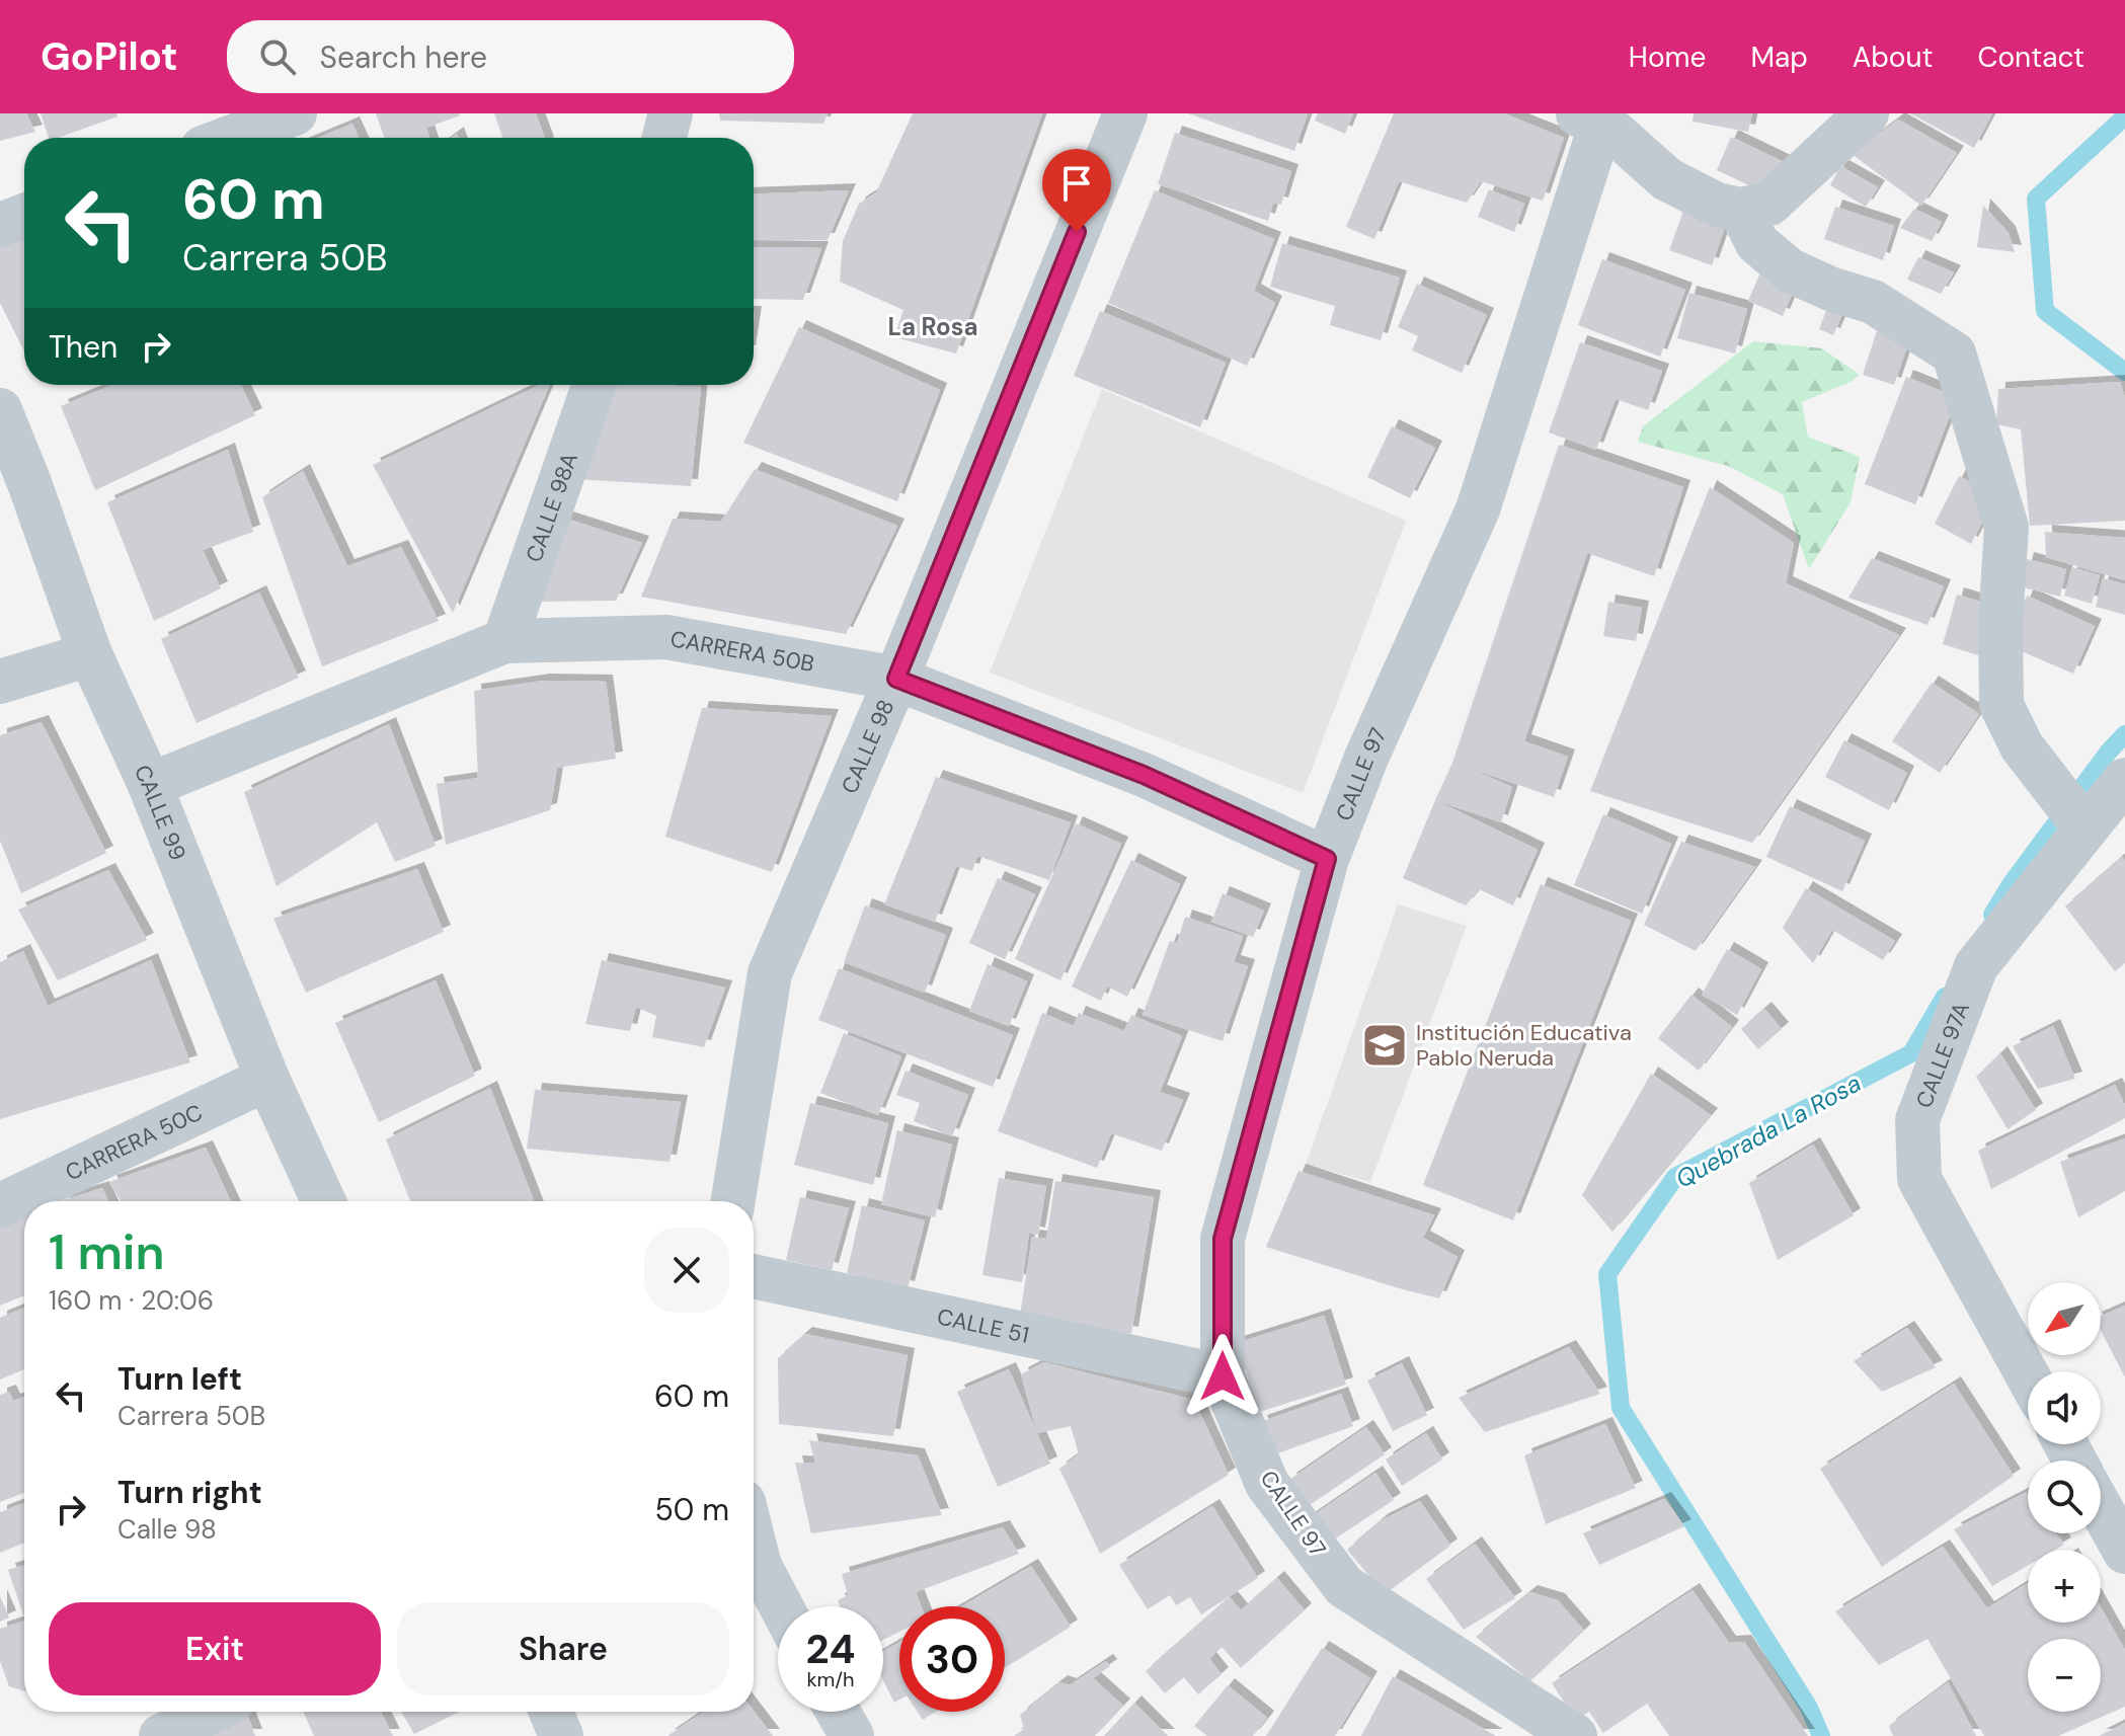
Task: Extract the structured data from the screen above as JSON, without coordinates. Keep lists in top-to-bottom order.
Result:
{
  "streets": {
    "street": [
      "CALLE 98A",
      "CARRERA 50B",
      "CALLE 98",
      "CALLE 97",
      "CALLE 99",
      "CALLE 97A",
      "CARRERA 50C",
      "CALLE 51"
    ]
  },
  "crossings": [
    ["CALLE 98A", "CARRERA 50B"],
    ["CARRERA 50B", "CALLE 98"],
    ["CARRERA 50B", "CALLE 97"],
    ["CARRERA 50B", "CALLE 99"],
    ["CALLE 97", "CALLE 51"],
    ["CALLE 99", "CARRERA 50C"]
  ],
  "districts": ["La Rosa"],
  "water": ["Quebrada La Rosa"],
  "places": {
    "school or university": ["Institución Educativa Pablo Neruda"]
  },
  "north": "bottom left",
  "page": {
    "header": "GoPilot",
    "search": "Search here",
    "nav": [
      "Home",
      "Map",
      "About",
      "Contact"
    ],
    "turn": ["60 m", "Carrera 50B"],
    "then": "Then",
    "heading": ["1 min", "160 m · 20:06"],
    "map_buttons": ["+", "−"],
    "list": [
      {
        "name": "Turn left",
        "note": "Carrera 50B",
        "value": "60 m"
      },
      {
        "name": "Turn right",
        "note": "Calle 98",
        "value": "50 m"
      }
    ],
    "buttons": ["Exit", "Share"],
    "speed": "24 km/h",
    "limit": "30"
  }
}
